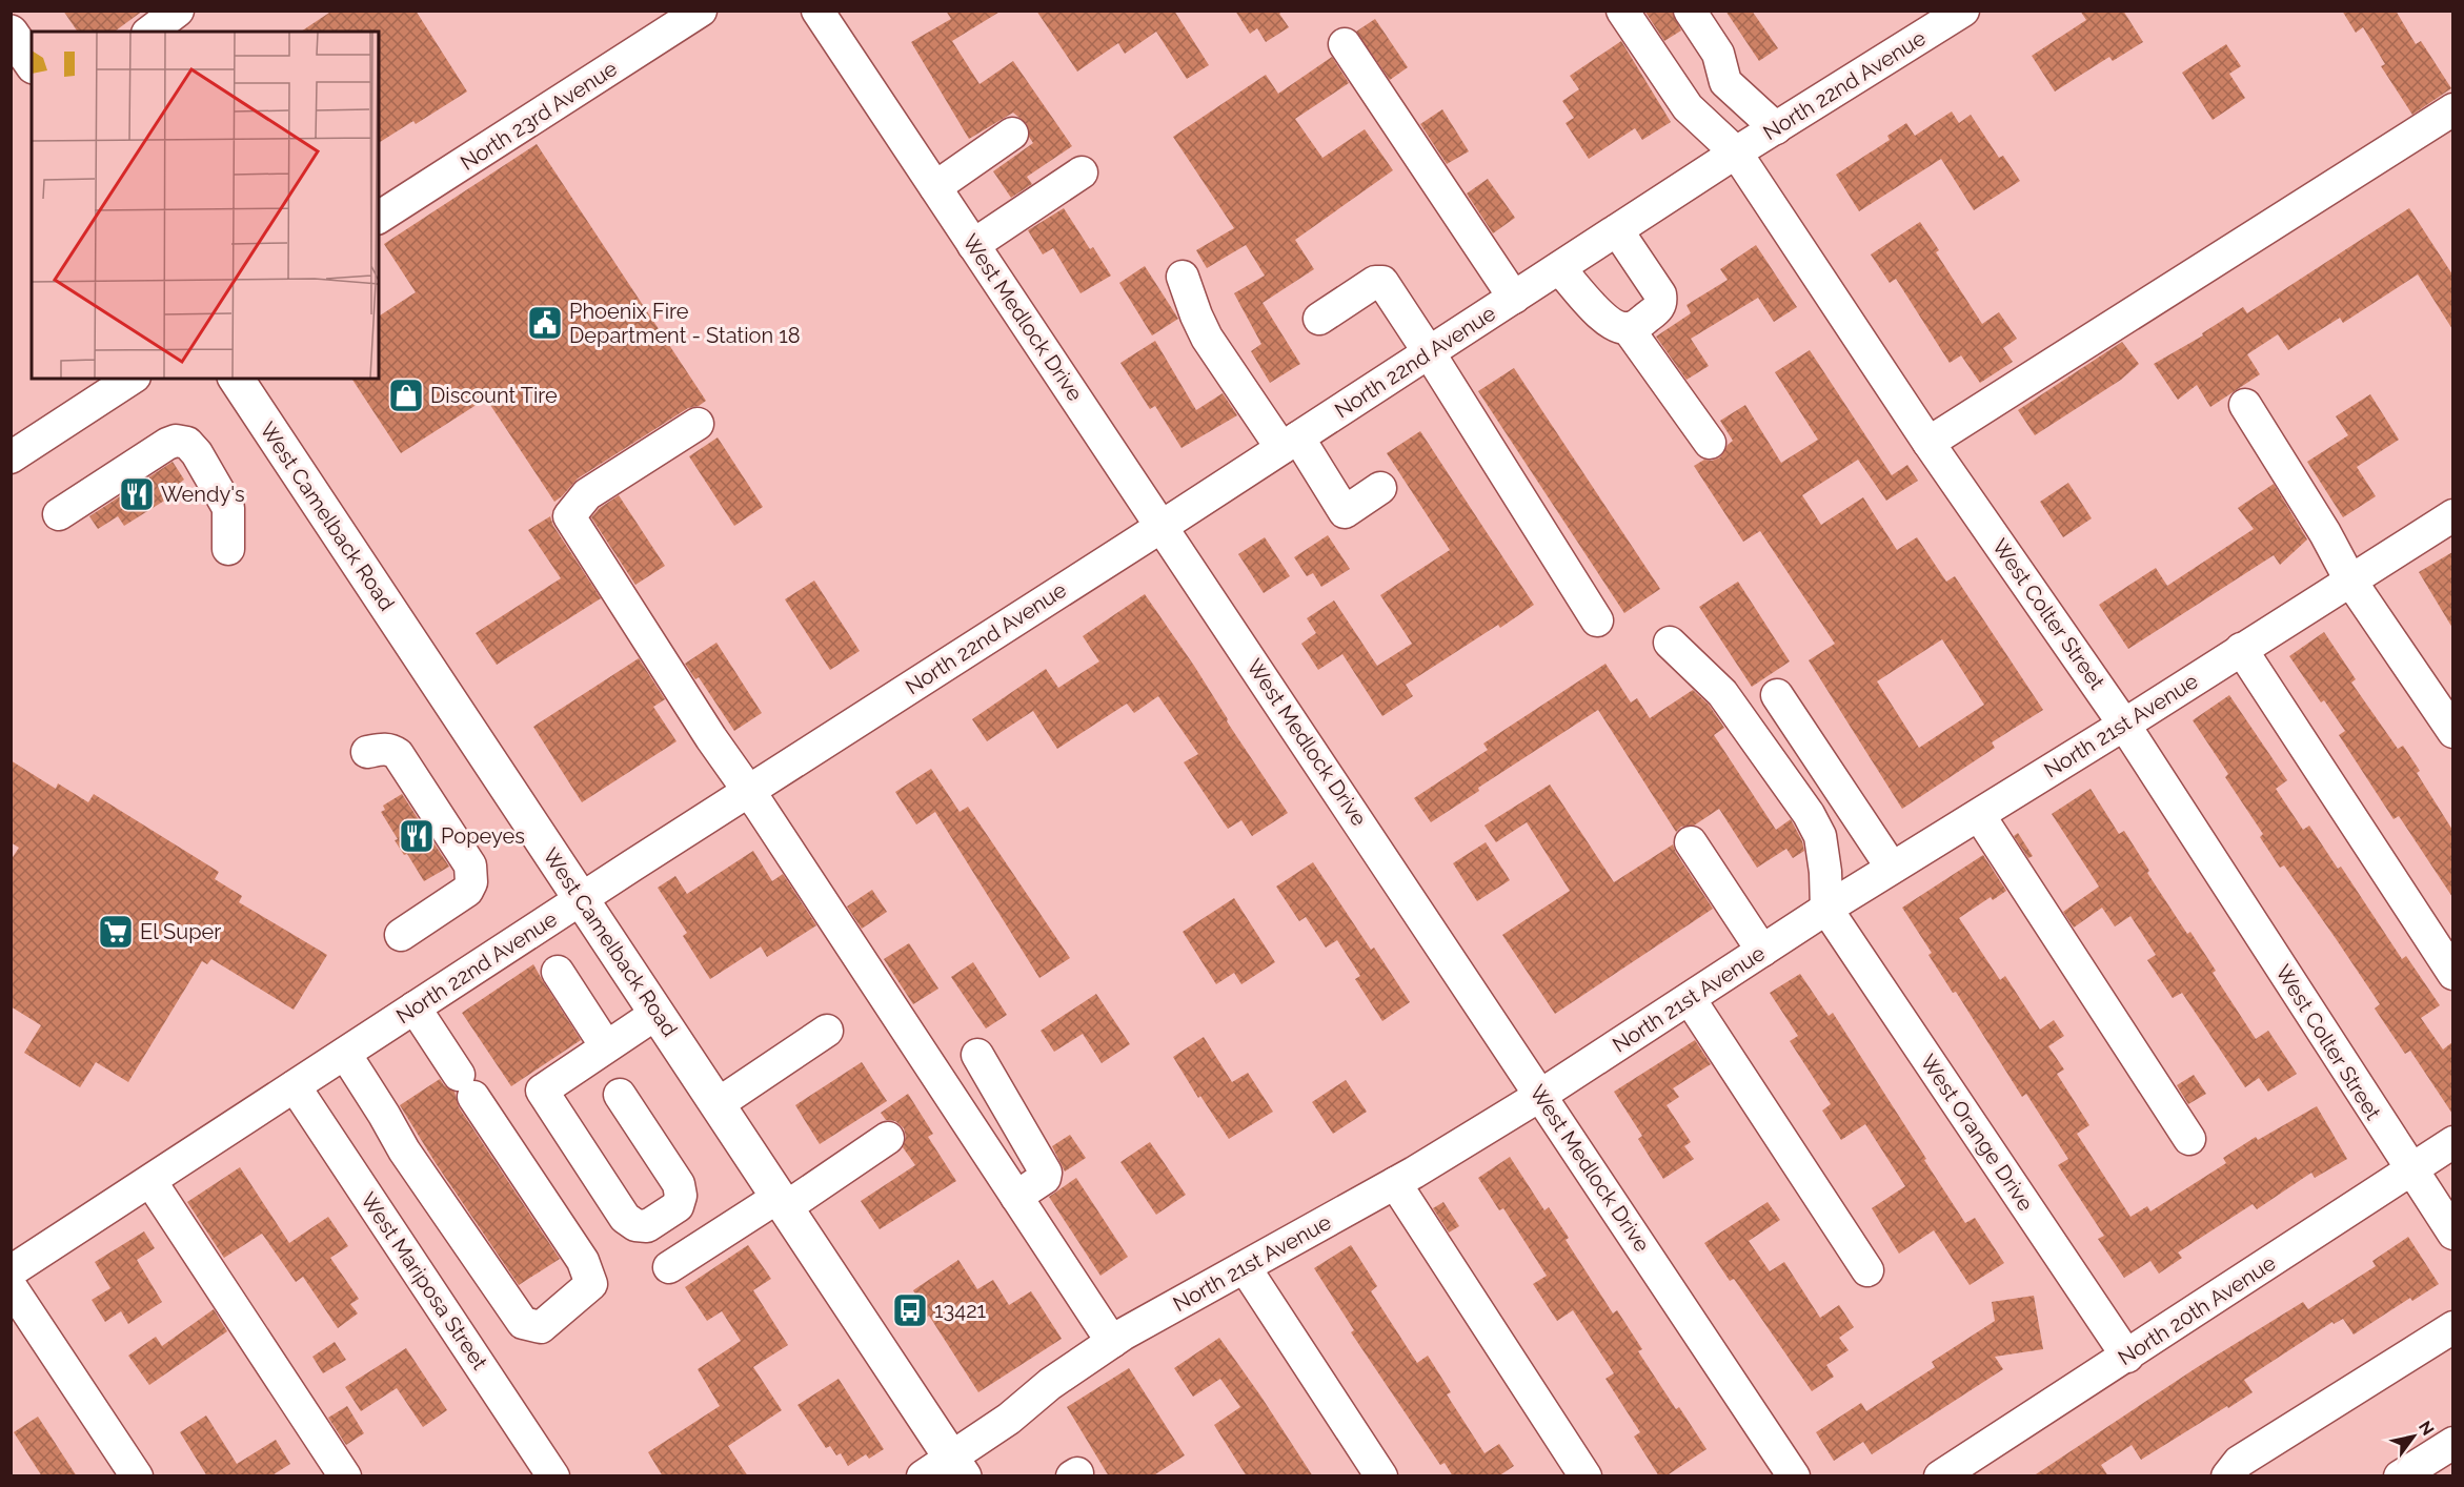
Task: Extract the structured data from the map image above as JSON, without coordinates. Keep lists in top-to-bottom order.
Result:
{
  "streets": {
    "main road": ["West Camelback Road"],
    "street": [
      "North 22nd Avenue",
      "North 23rd Avenue",
      "West Medlock Drive",
      "West Colter Street",
      "North 21st Avenue",
      "West Orange Drive",
      "West Mariposa Street",
      "North 20th Avenue"
    ]
  },
  "crossings": [
    ["North 22nd Avenue", "West Medlock Drive"],
    ["North 22nd Avenue", "West Camelback Road"],
    ["North 22nd Avenue", "West Colter Street"],
    ["North 22nd Avenue", "West Mariposa Street"],
    ["West Medlock Drive", "North 21st Avenue"],
    ["West Camelback Road", "North 21st Avenue"],
    ["West Colter Street", "North 21st Avenue"],
    ["West Colter Street", "North 20th Avenue"],
    ["North 21st Avenue", "West Orange Drive"],
    ["West Orange Drive", "North 20th Avenue"]
  ],
  "places": {
    "public building": ["Phoenix Fire Department - Station 18"],
    "shop": ["Discount Tire"],
    "restaurant": ["Wendy's", "Popeyes"],
    "supermarket": ["El Super"],
    "bus stop": ["13421"]
  },
  "north": "top right"
}
